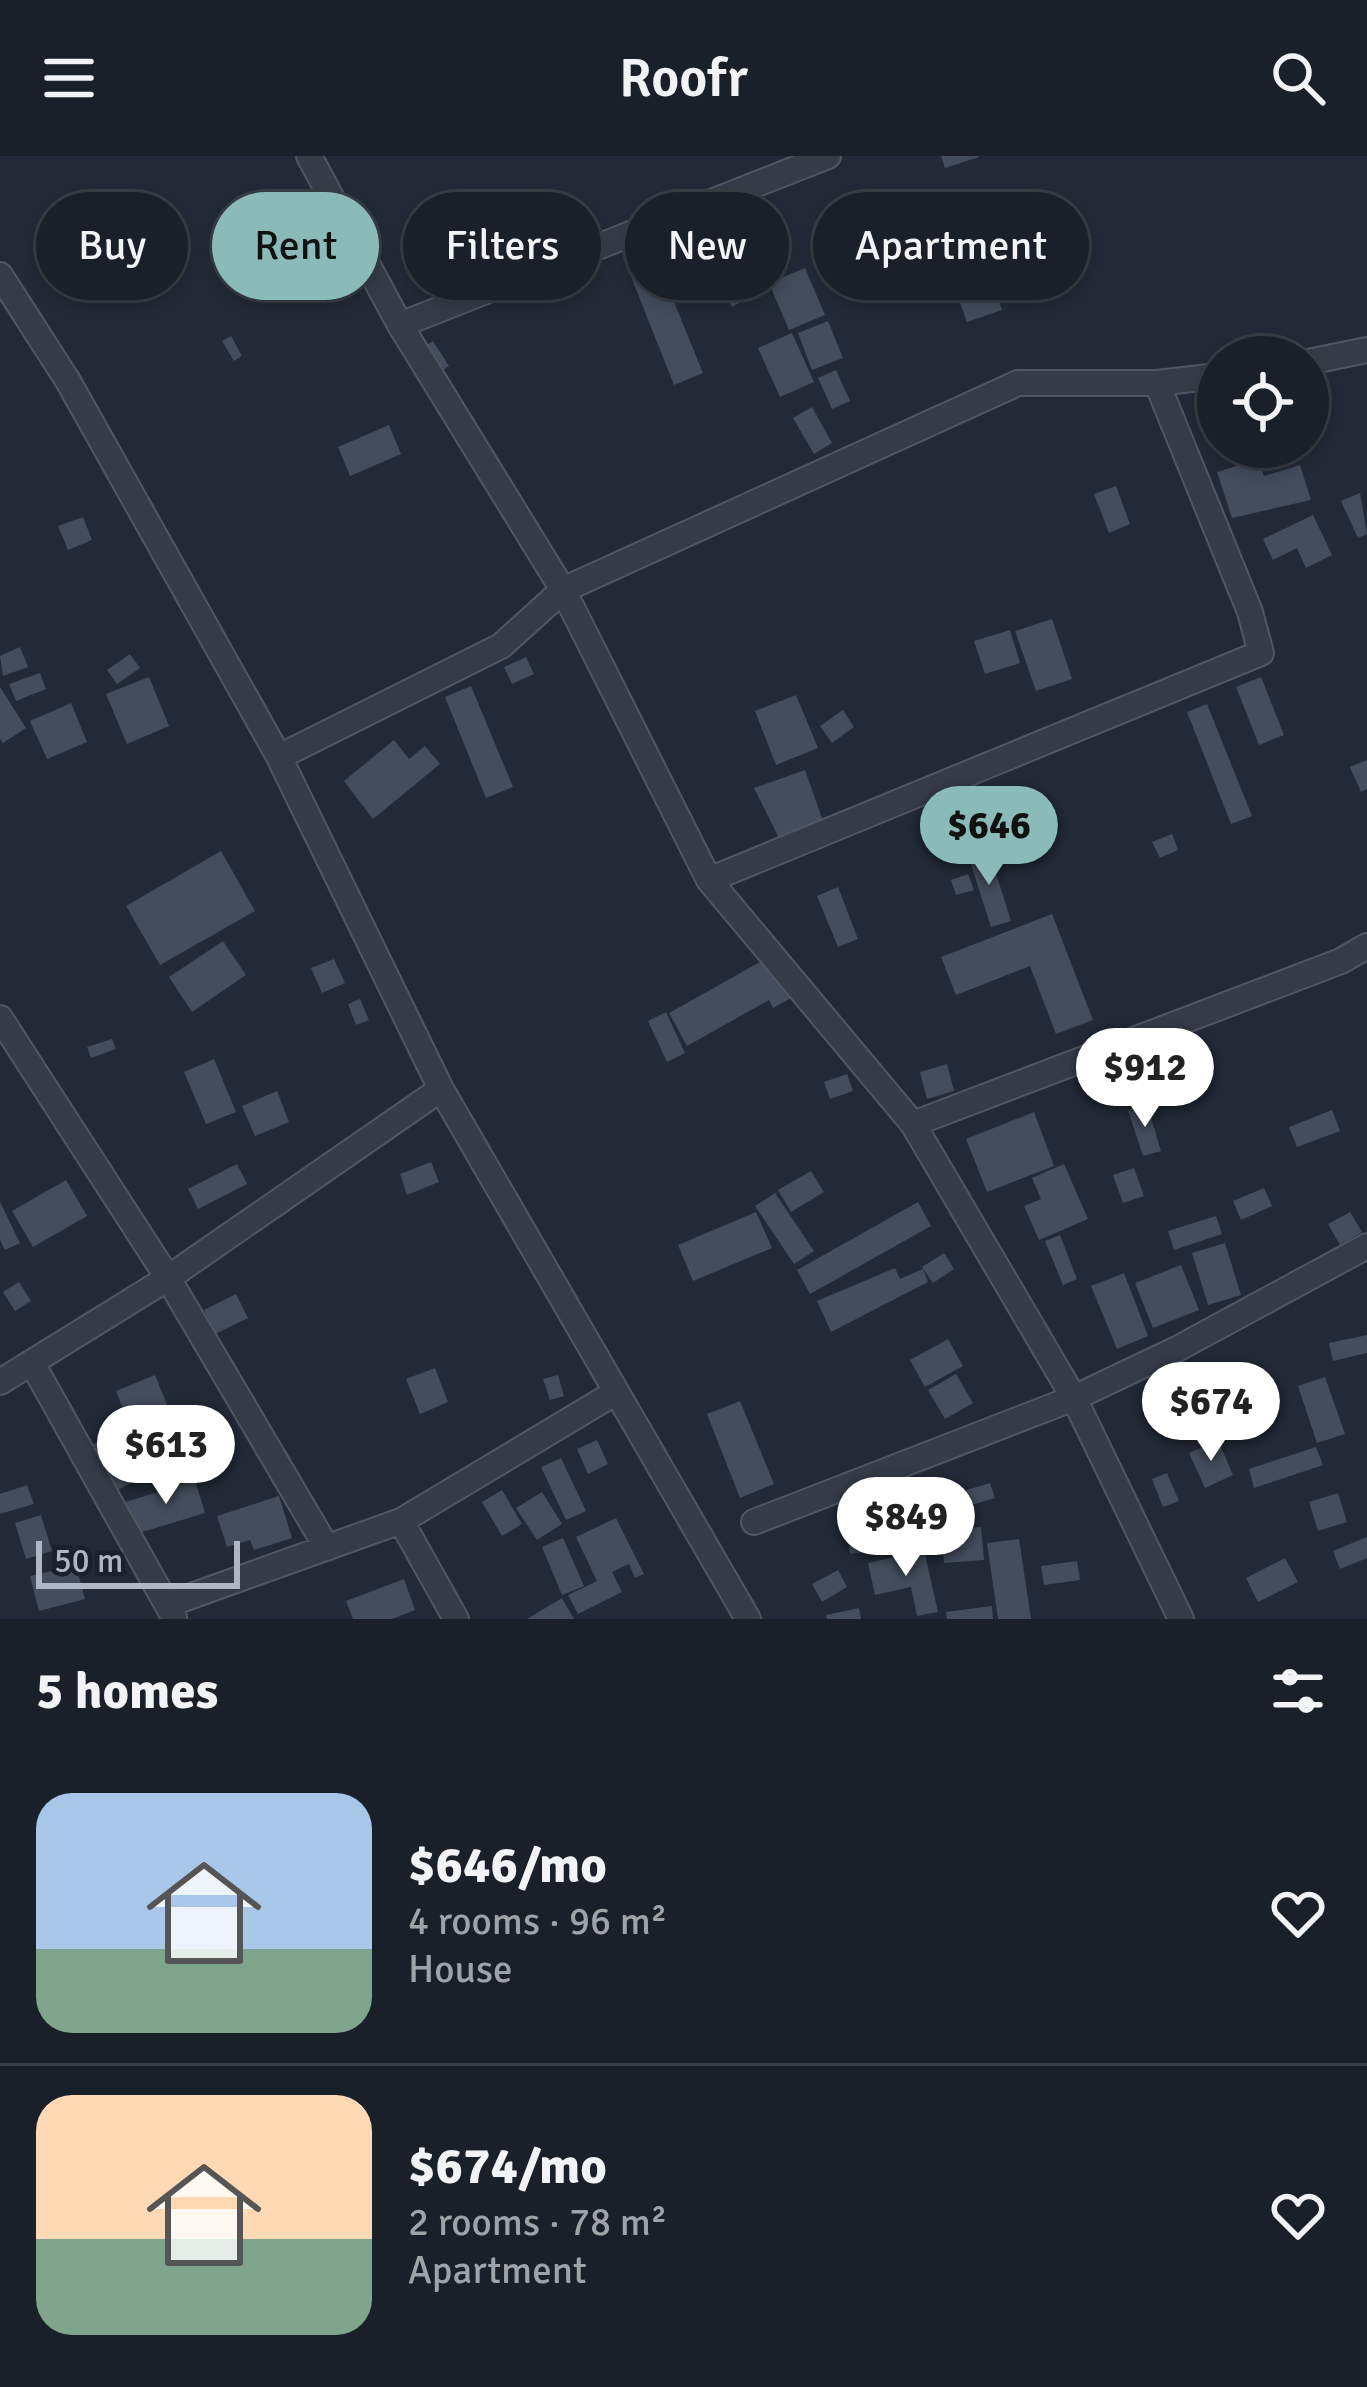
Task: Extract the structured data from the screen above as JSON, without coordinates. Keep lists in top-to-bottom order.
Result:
{
  "scale_bar": "50 m",
  "page": {
    "header": "Roofr",
    "chip": [
      "Buy",
      "Rent",
      "Filters",
      "New",
      "Apartment"
    ],
    "price": [
      "$646",
      "$912",
      "$674",
      "$613",
      "$849"
    ],
    "scale": "50 m",
    "heading": "5 homes",
    "list": [
      {
        "name": "$646/mo",
        "note": "4 rooms · 96 m² · House"
      },
      {
        "name": "$674/mo",
        "note": "2 rooms · 78 m² · Apartment"
      }
    ]
  }
}
